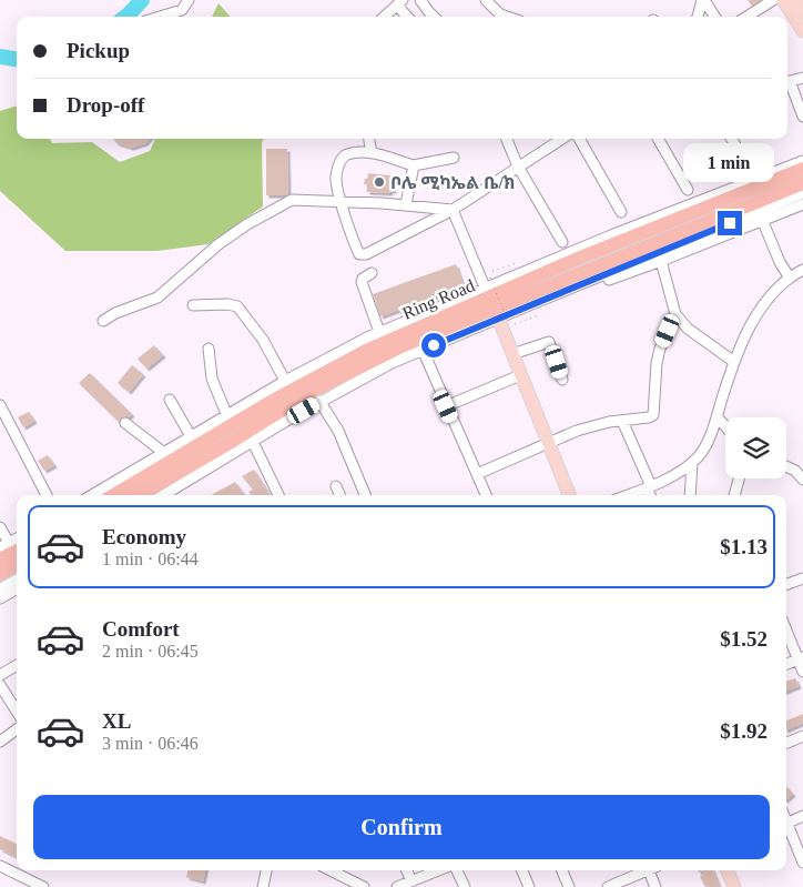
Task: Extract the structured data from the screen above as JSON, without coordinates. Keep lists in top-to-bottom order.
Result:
{
  "streets": {
    "highway": ["Ring Road"]
  },
  "places": ["ቦሌ ሚካኤል ቤ/ክ"],
  "page": {
    "banner": ["Pickup", "Drop-off"],
    "bubble": "1 min",
    "list": [
      {
        "name": "Economy",
        "note": "1 min · 06:44",
        "value": "$1.13"
      },
      {
        "name": "Comfort",
        "note": "2 min · 06:45",
        "value": "$1.52"
      },
      {
        "name": "XL",
        "note": "3 min · 06:46",
        "value": "$1.92"
      }
    ],
    "buttons": "Confirm"
  }
}
